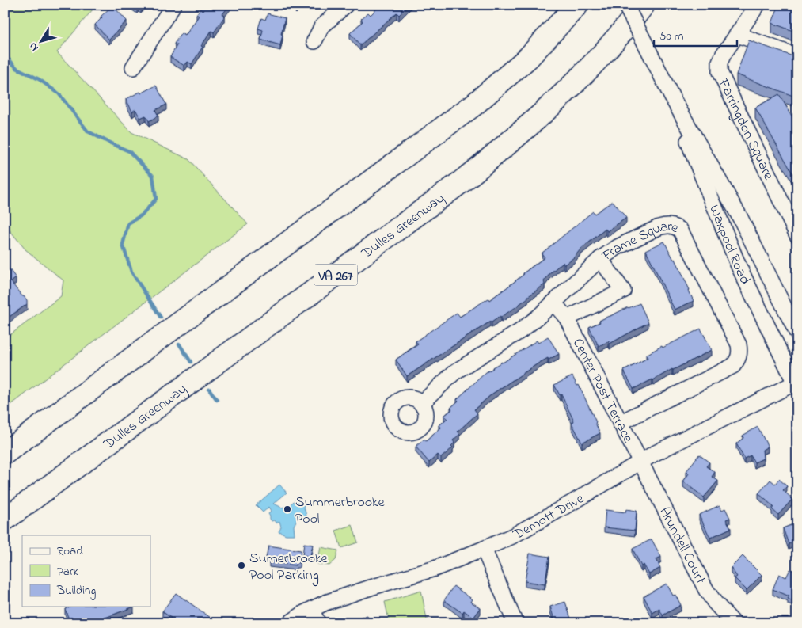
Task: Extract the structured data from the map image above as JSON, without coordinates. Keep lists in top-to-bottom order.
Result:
{
  "streets": {
    "highway": ["Dulles Greenway", "VA 267"],
    "street": [
      "Farringdon Square",
      "Waxpool Road",
      "Frame Square",
      "Center Post Terrace",
      "Demott Drive",
      "Arundell Court"
    ]
  },
  "crossings": [
    ["Waxpool Road", "Demott Drive"],
    ["Frame Square", "Center Post Terrace"],
    ["Center Post Terrace", "Demott Drive"],
    ["Center Post Terrace", "Arundell Court"],
    ["Demott Drive", "Arundell Court"]
  ],
  "places": ["Summerbrooke Pool", "Sumerbrooke Pool Parking"],
  "legend": ["Road", "Park", "Building"],
  "scale_bar": "50 m",
  "north": "bottom left"
}
